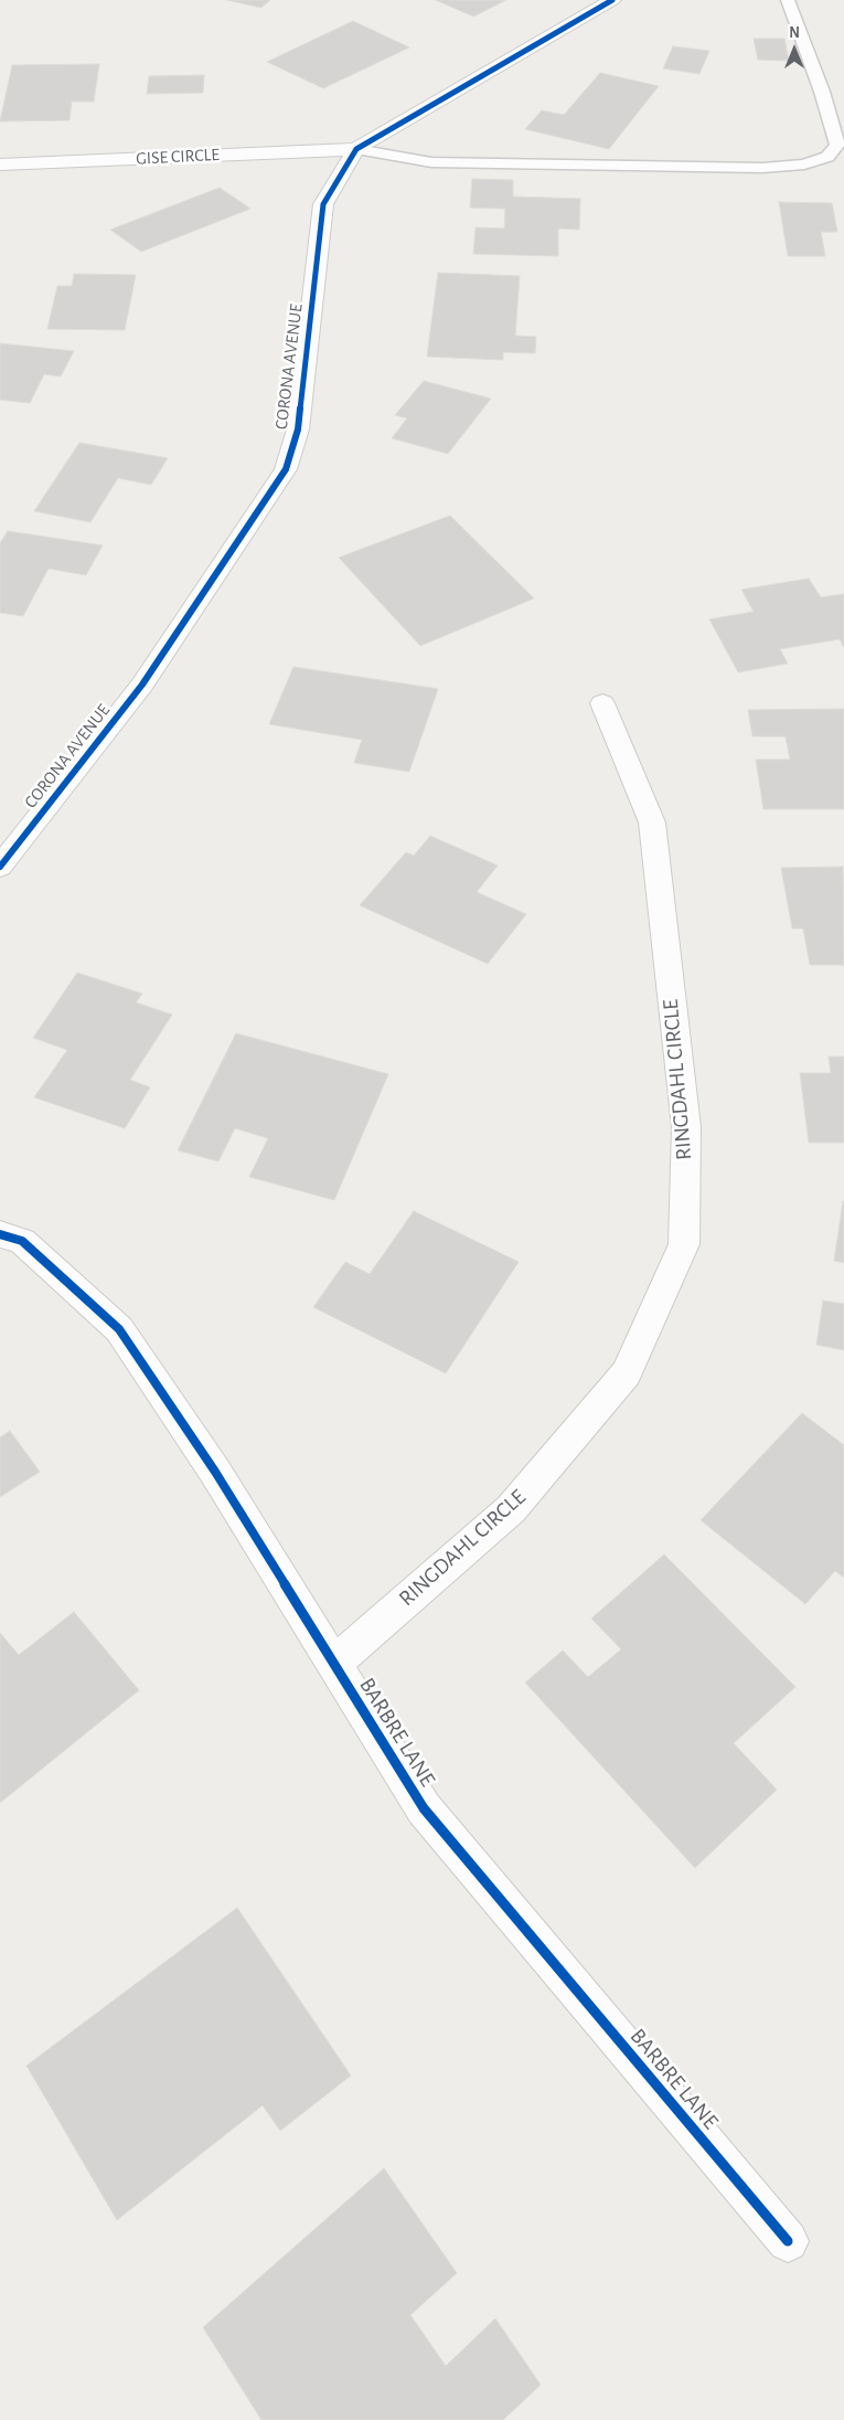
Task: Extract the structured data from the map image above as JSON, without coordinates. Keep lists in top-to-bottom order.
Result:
{
  "streets": {
    "street": [
      "GISE CIRCLE",
      "CORONA AVENUE",
      "RINGDAHL CIRCLE",
      "BARBRE LANE"
    ]
  },
  "crossings": [
    ["GISE CIRCLE", "CORONA AVENUE"],
    ["RINGDAHL CIRCLE", "BARBRE LANE"]
  ],
  "north": "top"
}
